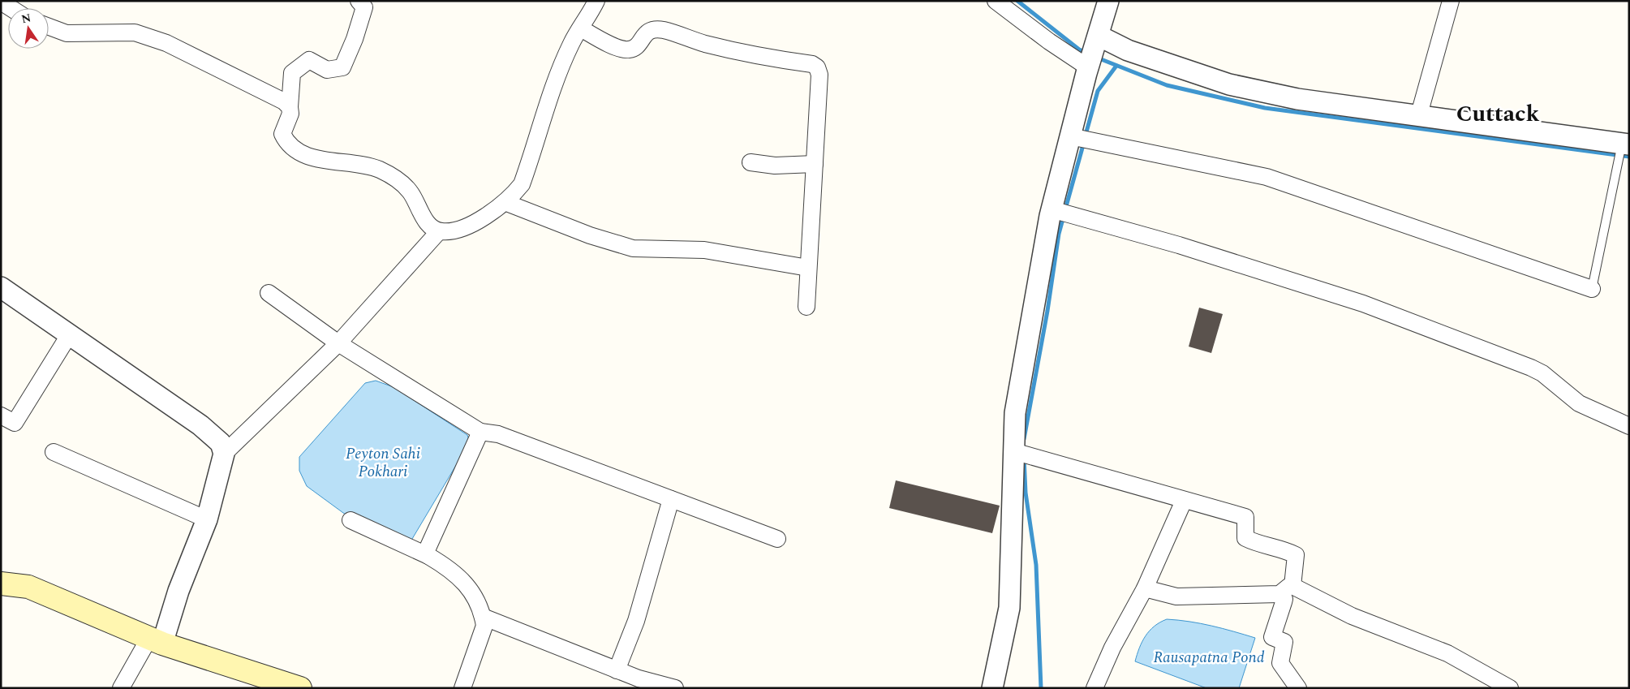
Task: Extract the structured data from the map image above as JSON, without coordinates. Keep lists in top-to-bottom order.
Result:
{
  "districts": ["Cuttack"],
  "water": ["Peyton Sahi Pokhari", "Rausapatna Pond"],
  "north": "top"
}
